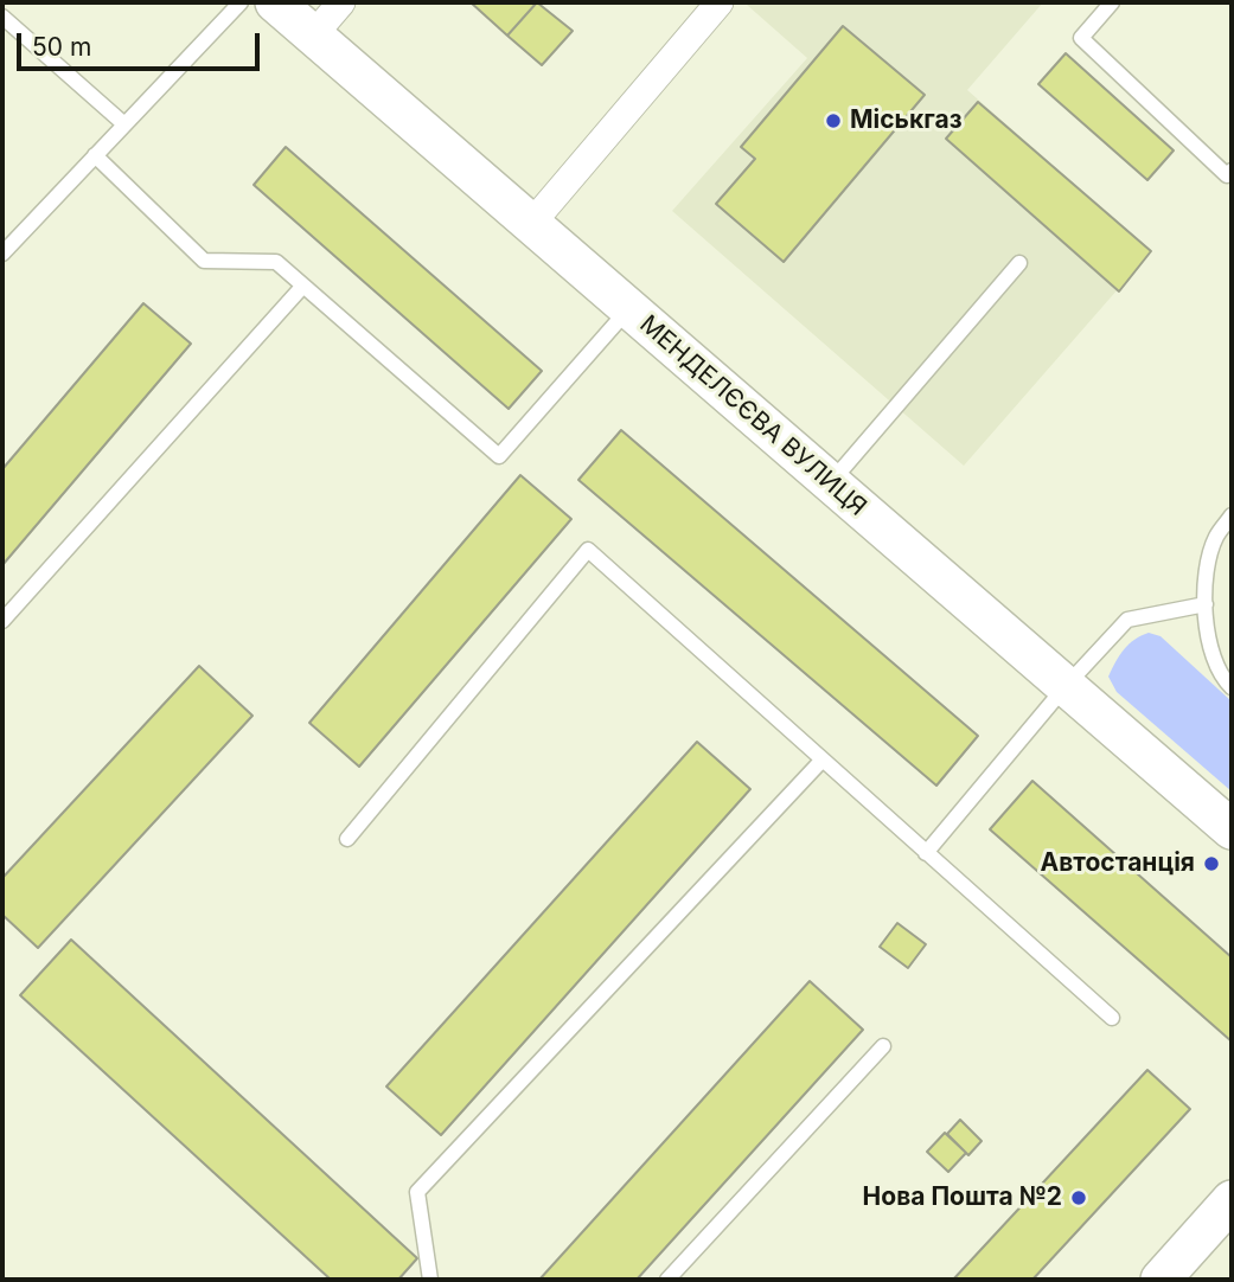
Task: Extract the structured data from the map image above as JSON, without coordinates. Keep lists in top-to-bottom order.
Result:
{
  "streets": {
    "street": ["МЕНДЕЛЄЄВА ВУЛИЦЯ"]
  },
  "places": ["Міськгаз", "Автостанція", "Нова Пошта №2"],
  "scale_bar": "50 m"
}
